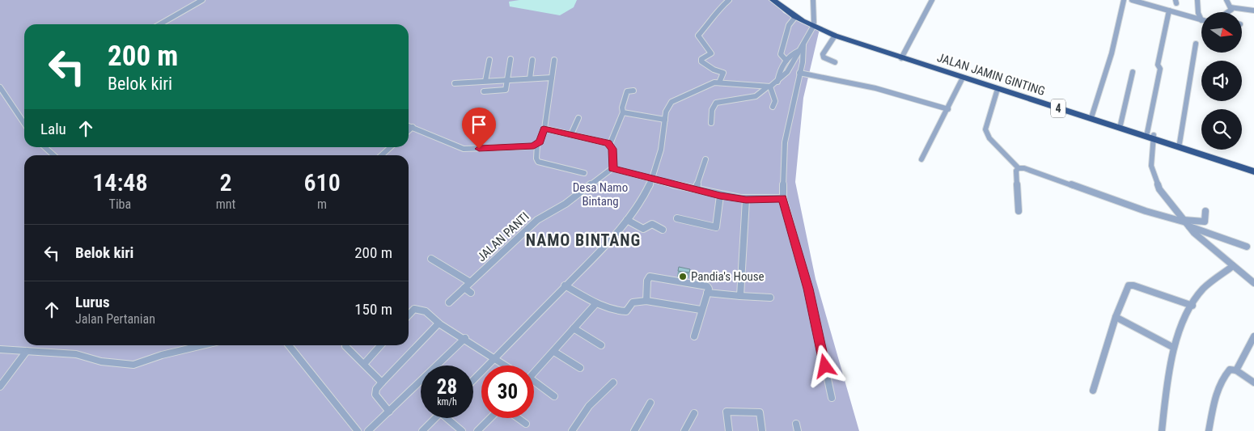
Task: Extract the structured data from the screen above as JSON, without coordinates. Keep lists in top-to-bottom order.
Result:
{
  "streets": {
    "highway": ["JALAN JAMIN GINTING", "4"],
    "street": ["JALAN PANTI"]
  },
  "districts": ["NAMO BINTANG"],
  "parks": ["Desa Namo Bintang"],
  "places": ["Pandia's House"],
  "north": "right",
  "page": {
    "turn": ["200 m", "Belok kiri"],
    "then": "Lalu",
    "eta": [
      "14:48",
      "Tiba",
      "2",
      "mnt",
      "610",
      "m"
    ],
    "list": [
      {
        "name": "Belok kiri",
        "value": "200 m"
      },
      {
        "name": "Lurus",
        "note": "Jalan Pertanian",
        "value": "150 m"
      }
    ],
    "speed": "28 km/h",
    "limit": "30"
  }
}
